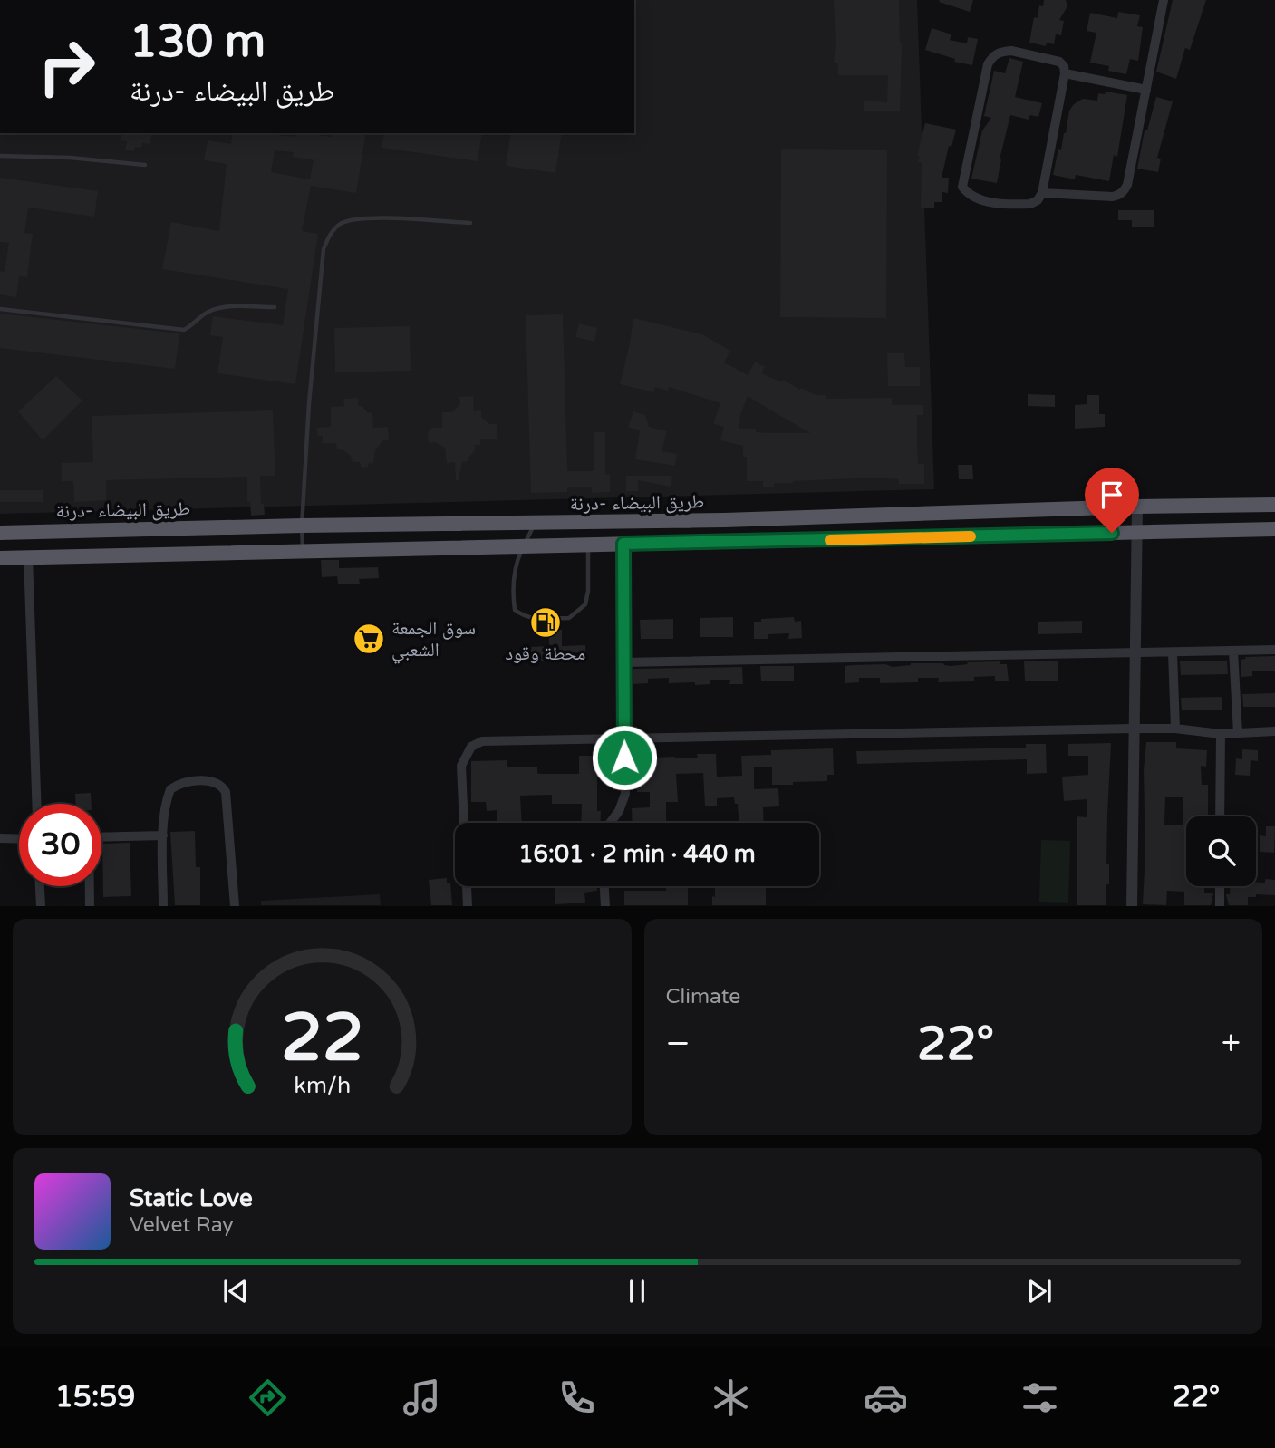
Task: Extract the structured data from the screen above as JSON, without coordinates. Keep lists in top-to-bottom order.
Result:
{
  "streets": {
    "highway": ["طريق البيضاء -درنة"]
  },
  "places": {
    "fuel station": ["محطة وقود"],
    "supermarket": ["سوق الجمعة الشعبي"]
  },
  "page": {
    "turn": ["130 m", "طريق البيضاء -درنة"],
    "limit": "30",
    "trip": "16:01 · 2 min · 440 m",
    "tile": "Climate",
    "heat": ["−", "22°", "+"],
    "song": ["Static Love", "Velvet Ray"],
    "tabs": ["15:59", "22°"],
    "gauge": ["22", "km/h"]
  }
}
